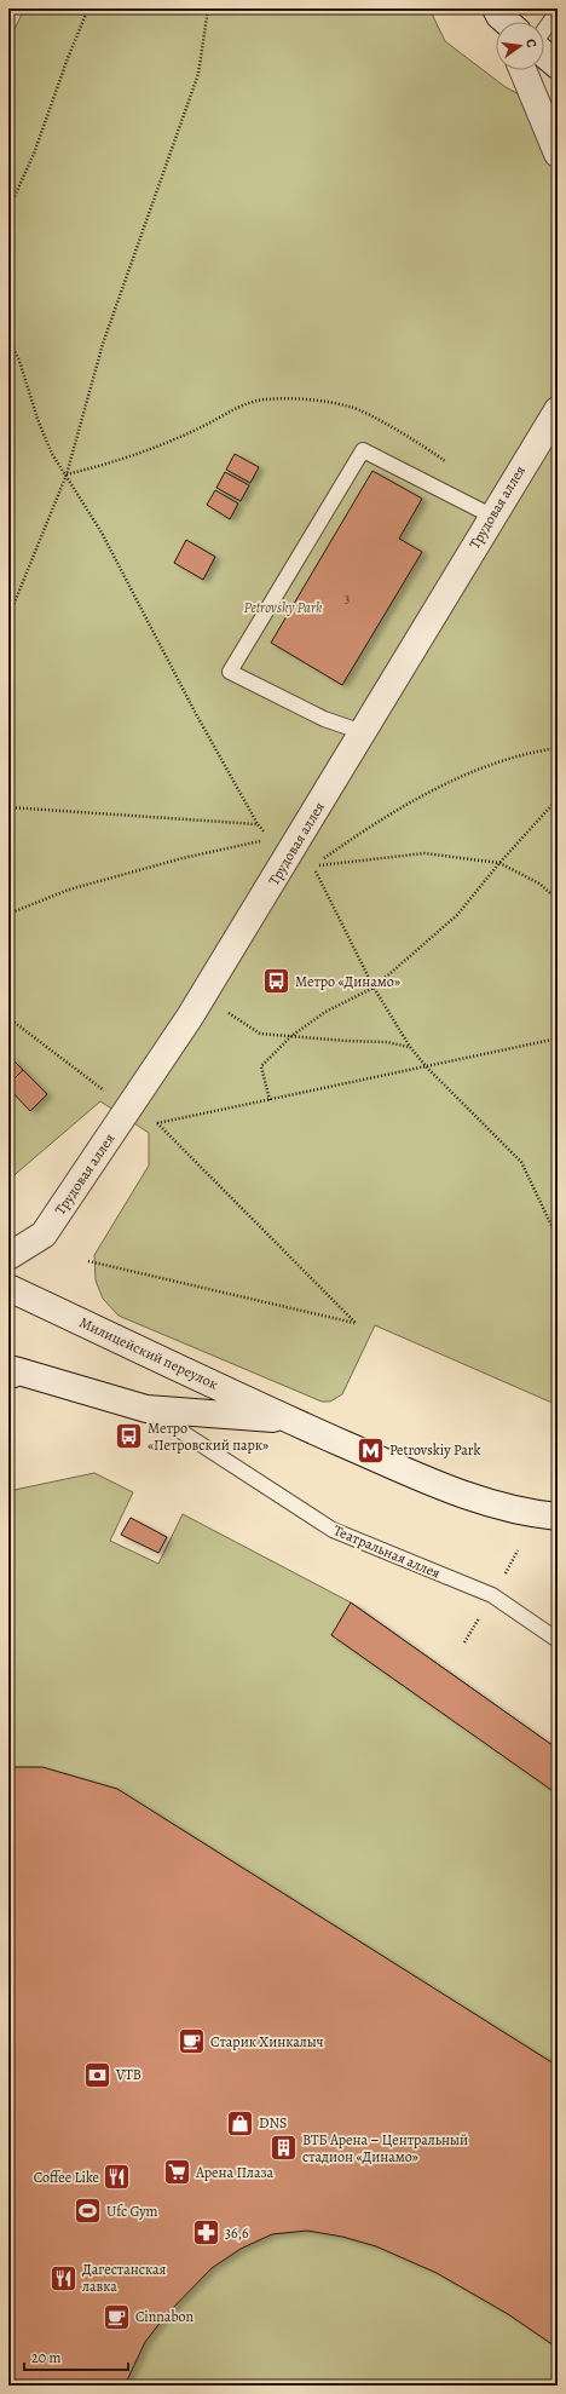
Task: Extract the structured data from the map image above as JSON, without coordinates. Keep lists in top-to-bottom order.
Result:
{
  "streets": {
    "street": ["Трудовая аллея", "Милицейский переулок"],
    "lane": ["Театральная аллея"]
  },
  "crossings": [
    ["Милицейский переулок", "Театральная аллея"]
  ],
  "parks": ["Petrovsky Park"],
  "places": {
    "bus stop": ["Метро «Динамо»", "Метро «Петровский парк»"],
    "metro station": ["Petrovskiy Park"],
    "cafe": ["Старик Хинкалыч", "Cinnabon"],
    "bank": ["VTB"],
    "shop": ["DNS"],
    "building": ["ВТБ Арена – Центральный стадион «Динамо»"],
    "supermarket": ["Арена Плаза"],
    "restaurant": ["Coffee Like", "Дагестанская лавка"],
    "sports": ["Ufc Gym"],
    "pharmacy": ["36,6"]
  },
  "house_numbers": ["3"],
  "scale_bar": "20 m",
  "north": "right"
}
